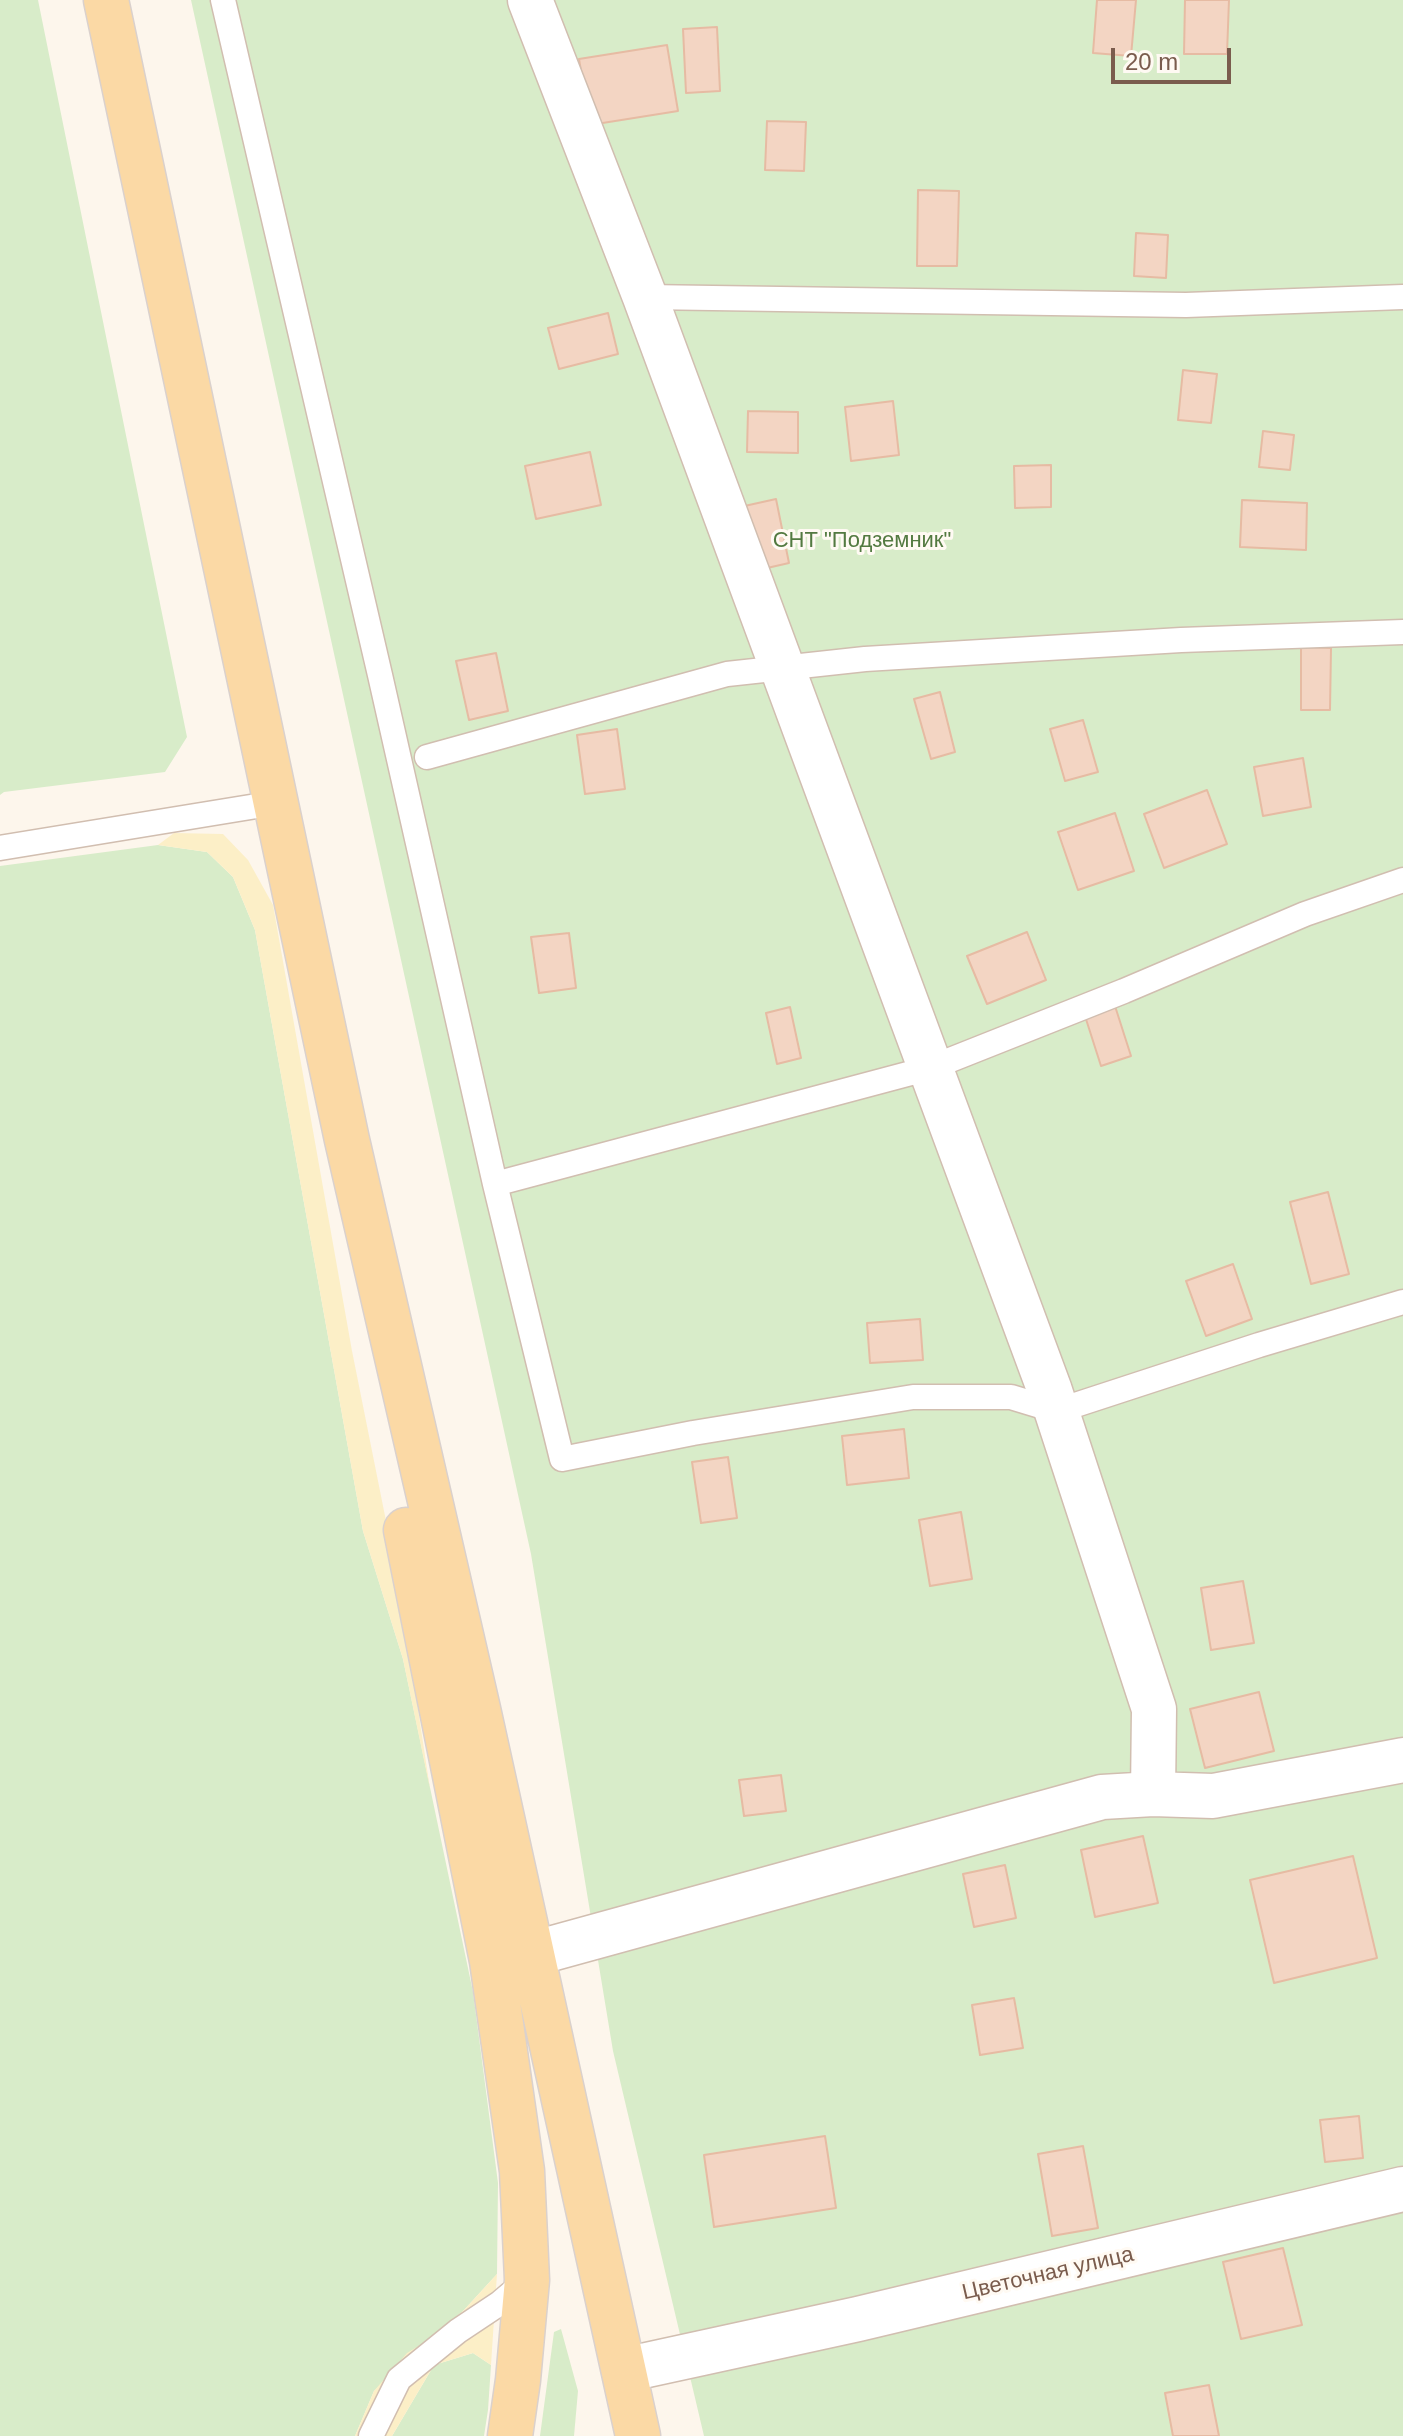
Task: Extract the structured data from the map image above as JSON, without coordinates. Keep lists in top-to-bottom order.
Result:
{
  "streets": {
    "street": ["Цветочная улица"]
  },
  "parks": ["СНТ \"Подземник\""],
  "scale_bar": "20 m"
}
